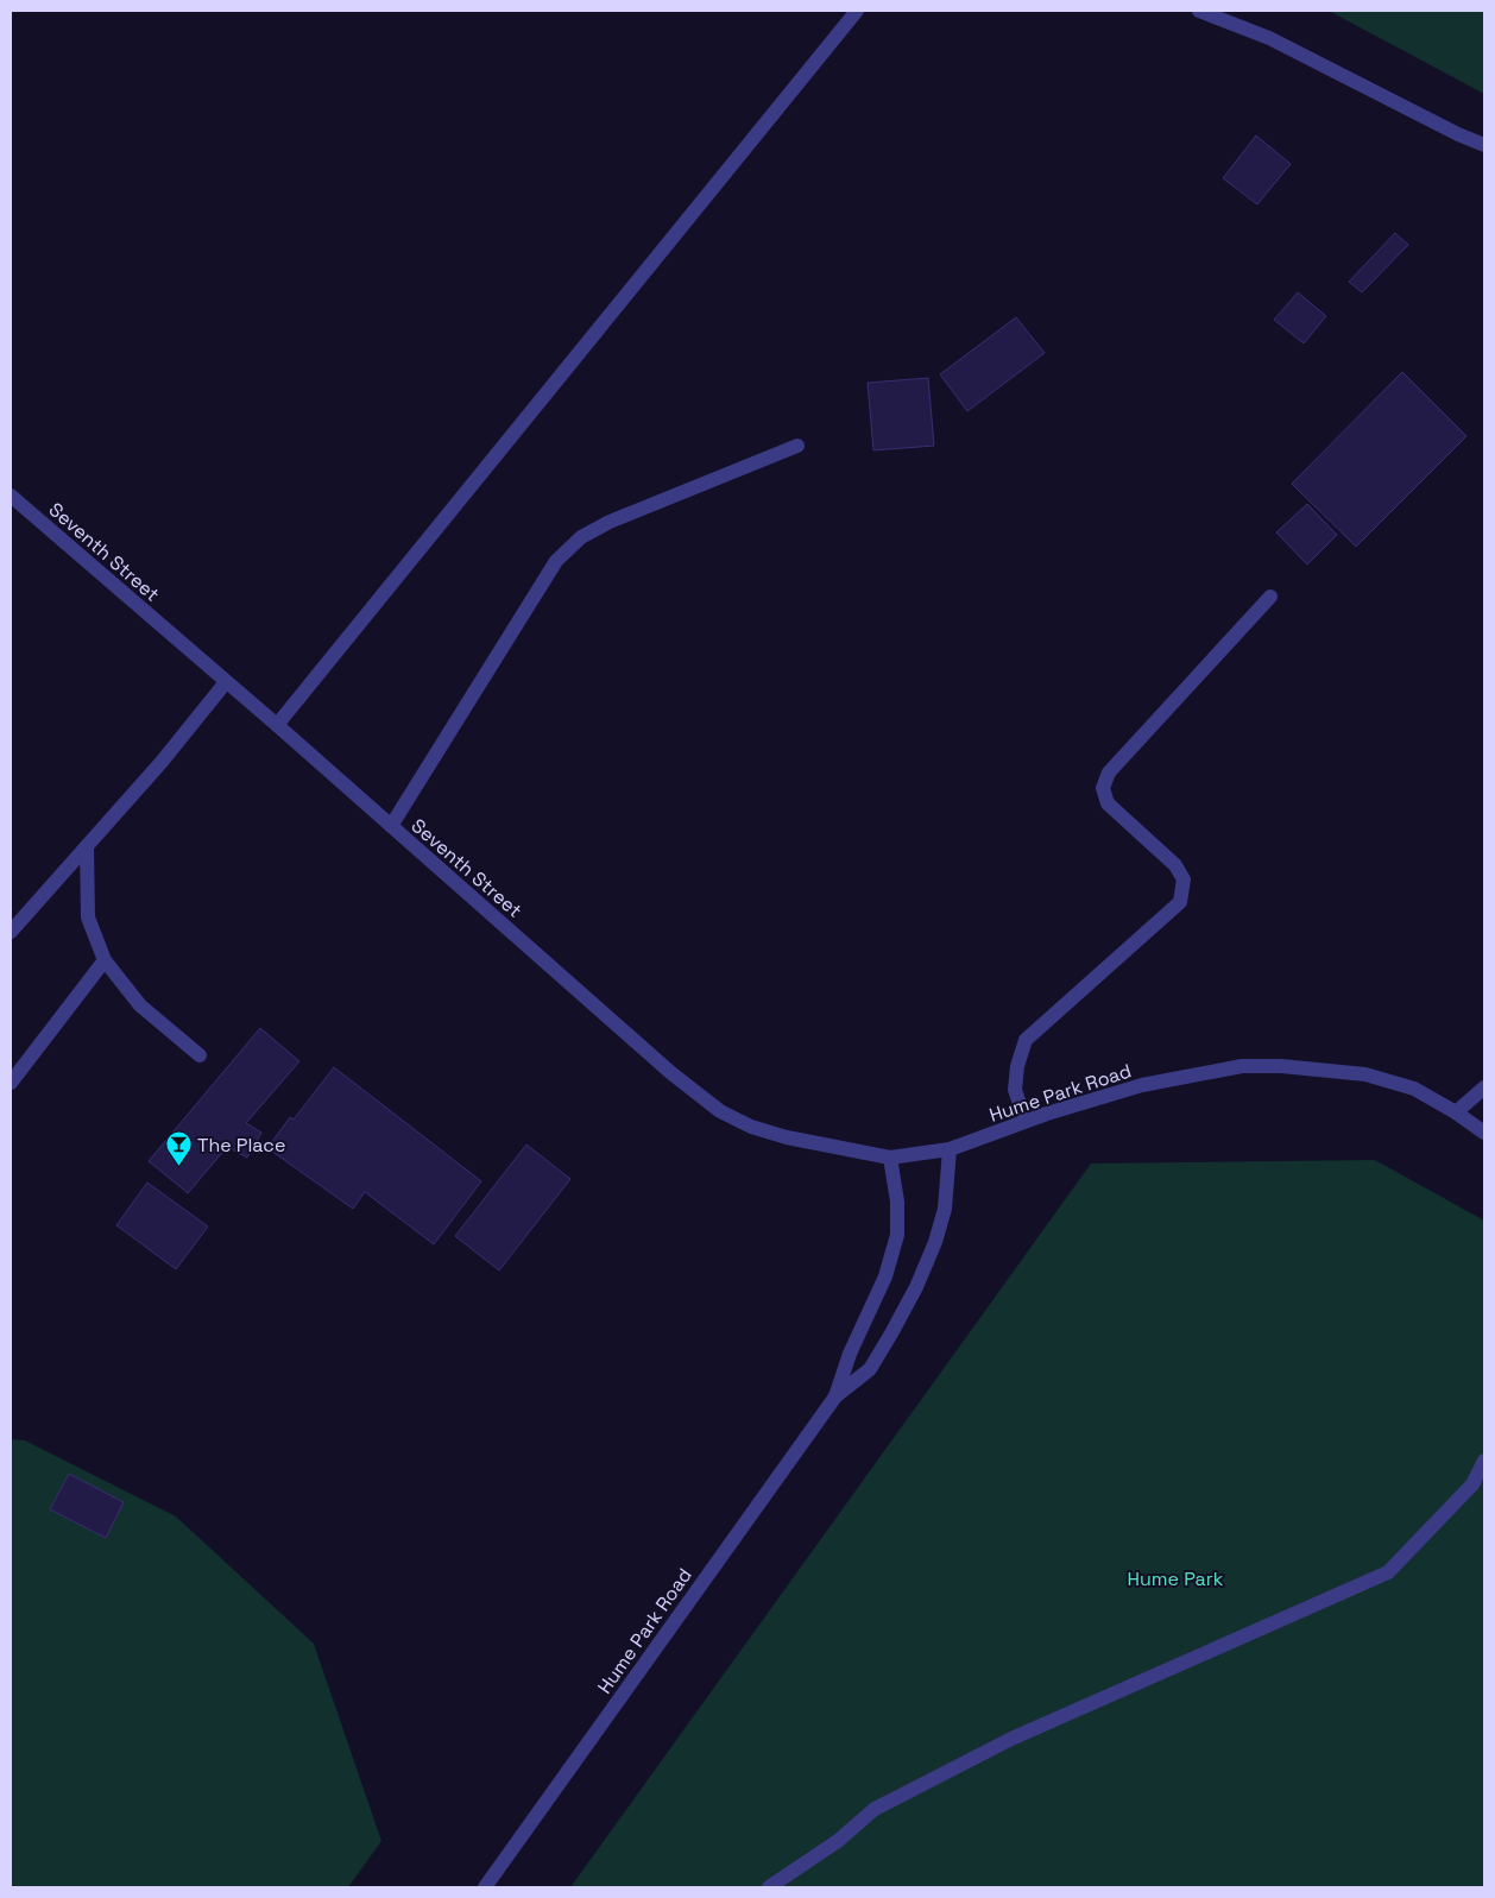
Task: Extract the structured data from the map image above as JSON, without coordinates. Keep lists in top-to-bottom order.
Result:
{
  "streets": {
    "street": ["Seventh Street", "Hume Park Road"]
  },
  "crossings": [
    ["Seventh Street", "Hume Park Road"]
  ],
  "parks": ["Hume Park"],
  "places": {
    "bar": ["The Place"]
  }
}
